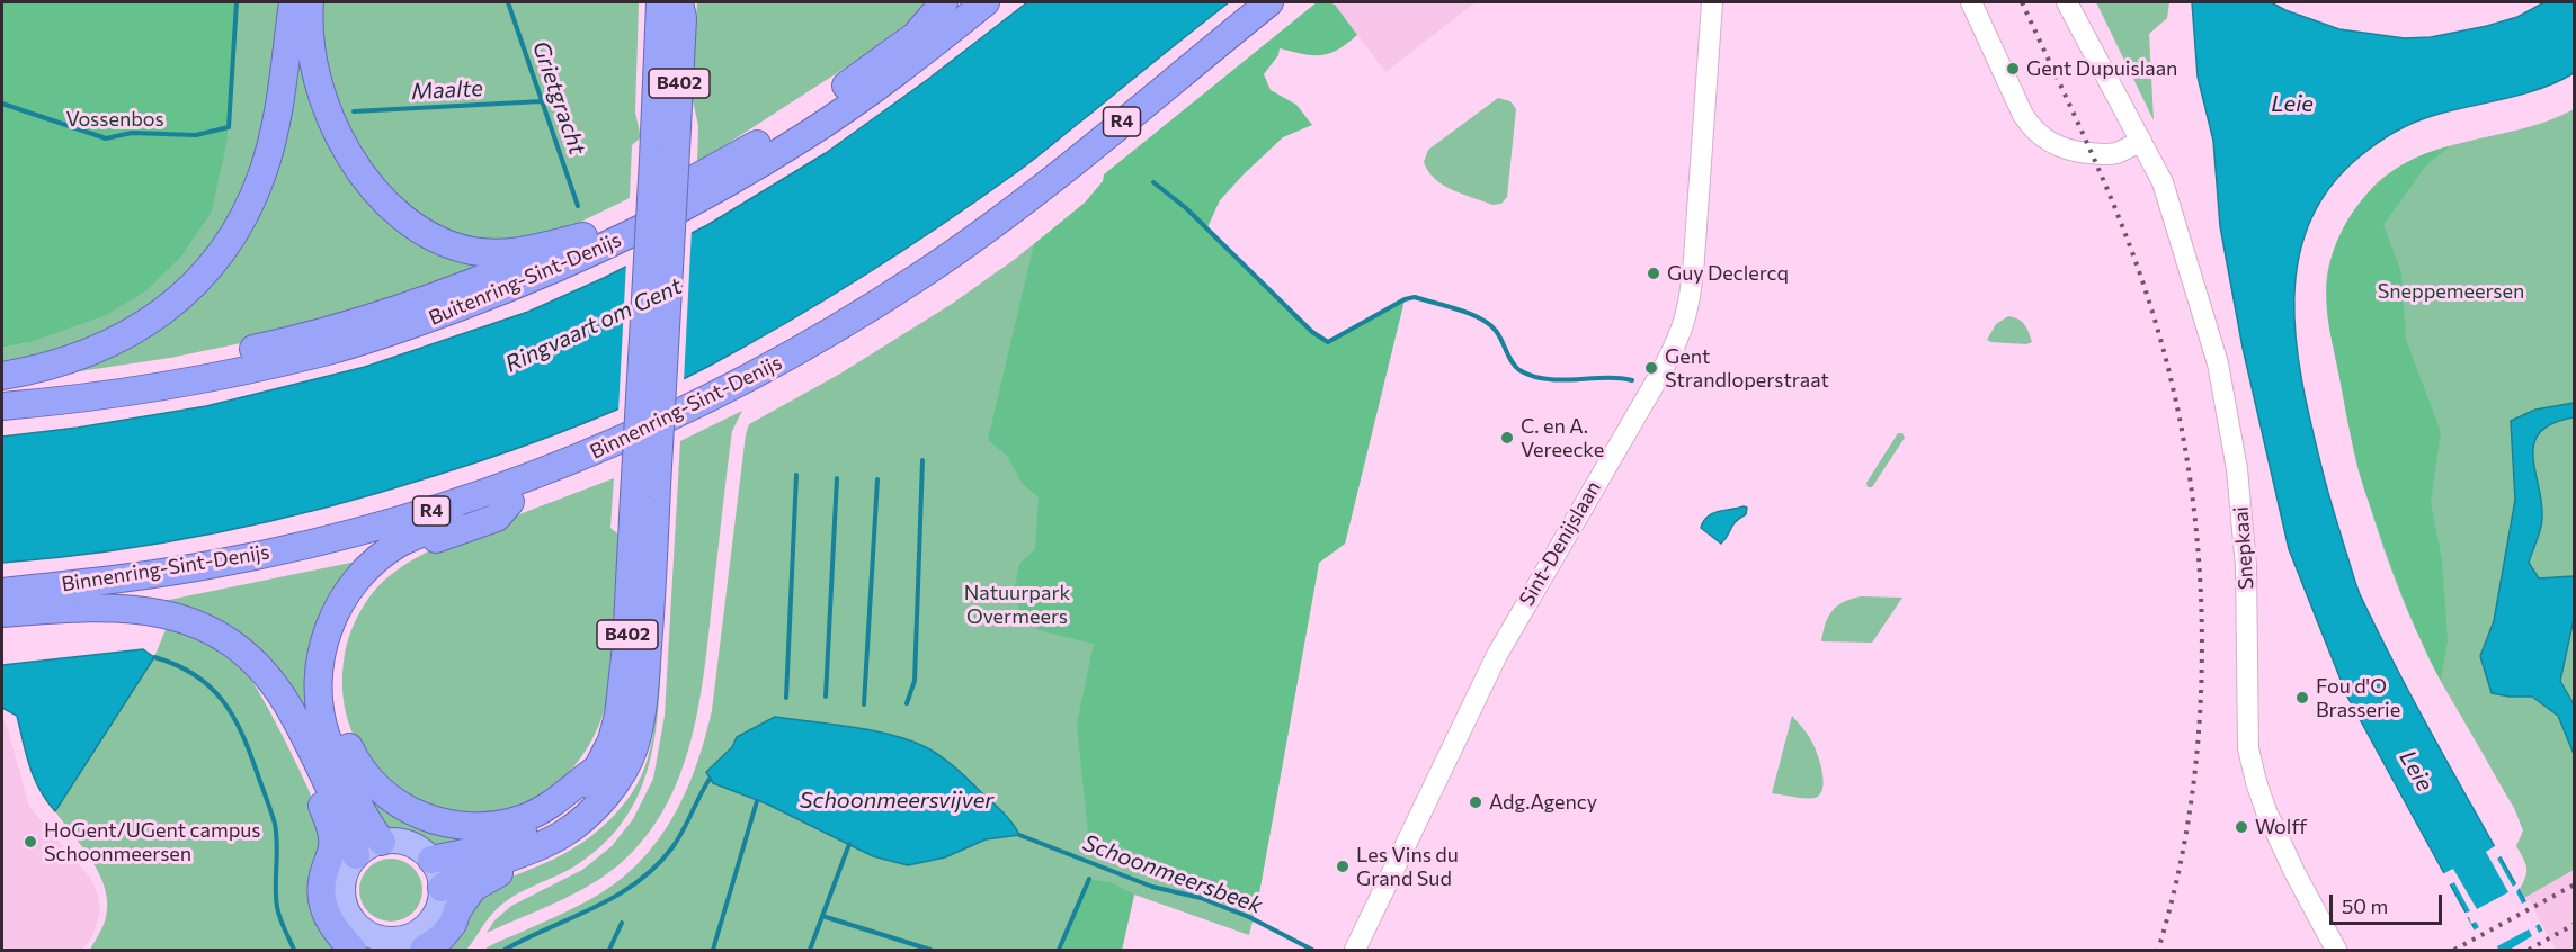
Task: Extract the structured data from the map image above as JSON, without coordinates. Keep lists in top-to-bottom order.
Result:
{
  "streets": {
    "highway": [
      "B402",
      "R4",
      "Buitenring-Sint-Denijs",
      "Binnenring-Sint-Denijs"
    ],
    "street": ["Sint-Denijslaan", "Snepkaai"]
  },
  "water": [
    "Maalte",
    "Grietgracht",
    "Leie",
    "Ringvaart om Gent",
    "Schoonmeersvijver",
    "Schoonmeersbeek"
  ],
  "parks": ["Vossenbos", "Sneppemeersen", "Natuurpark Overmeers"],
  "places": [
    "Gent Dupuislaan",
    "Guy Declercq",
    "Gent Strandloperstraat",
    "C. en A. Vereecke",
    "Fou d'O Brasserie",
    "Adg.Agency",
    "Wolff",
    "HoGent/UGent campus Schoonmeersen",
    "Les Vins du Grand Sud"
  ],
  "scale_bar": "50 m"
}
